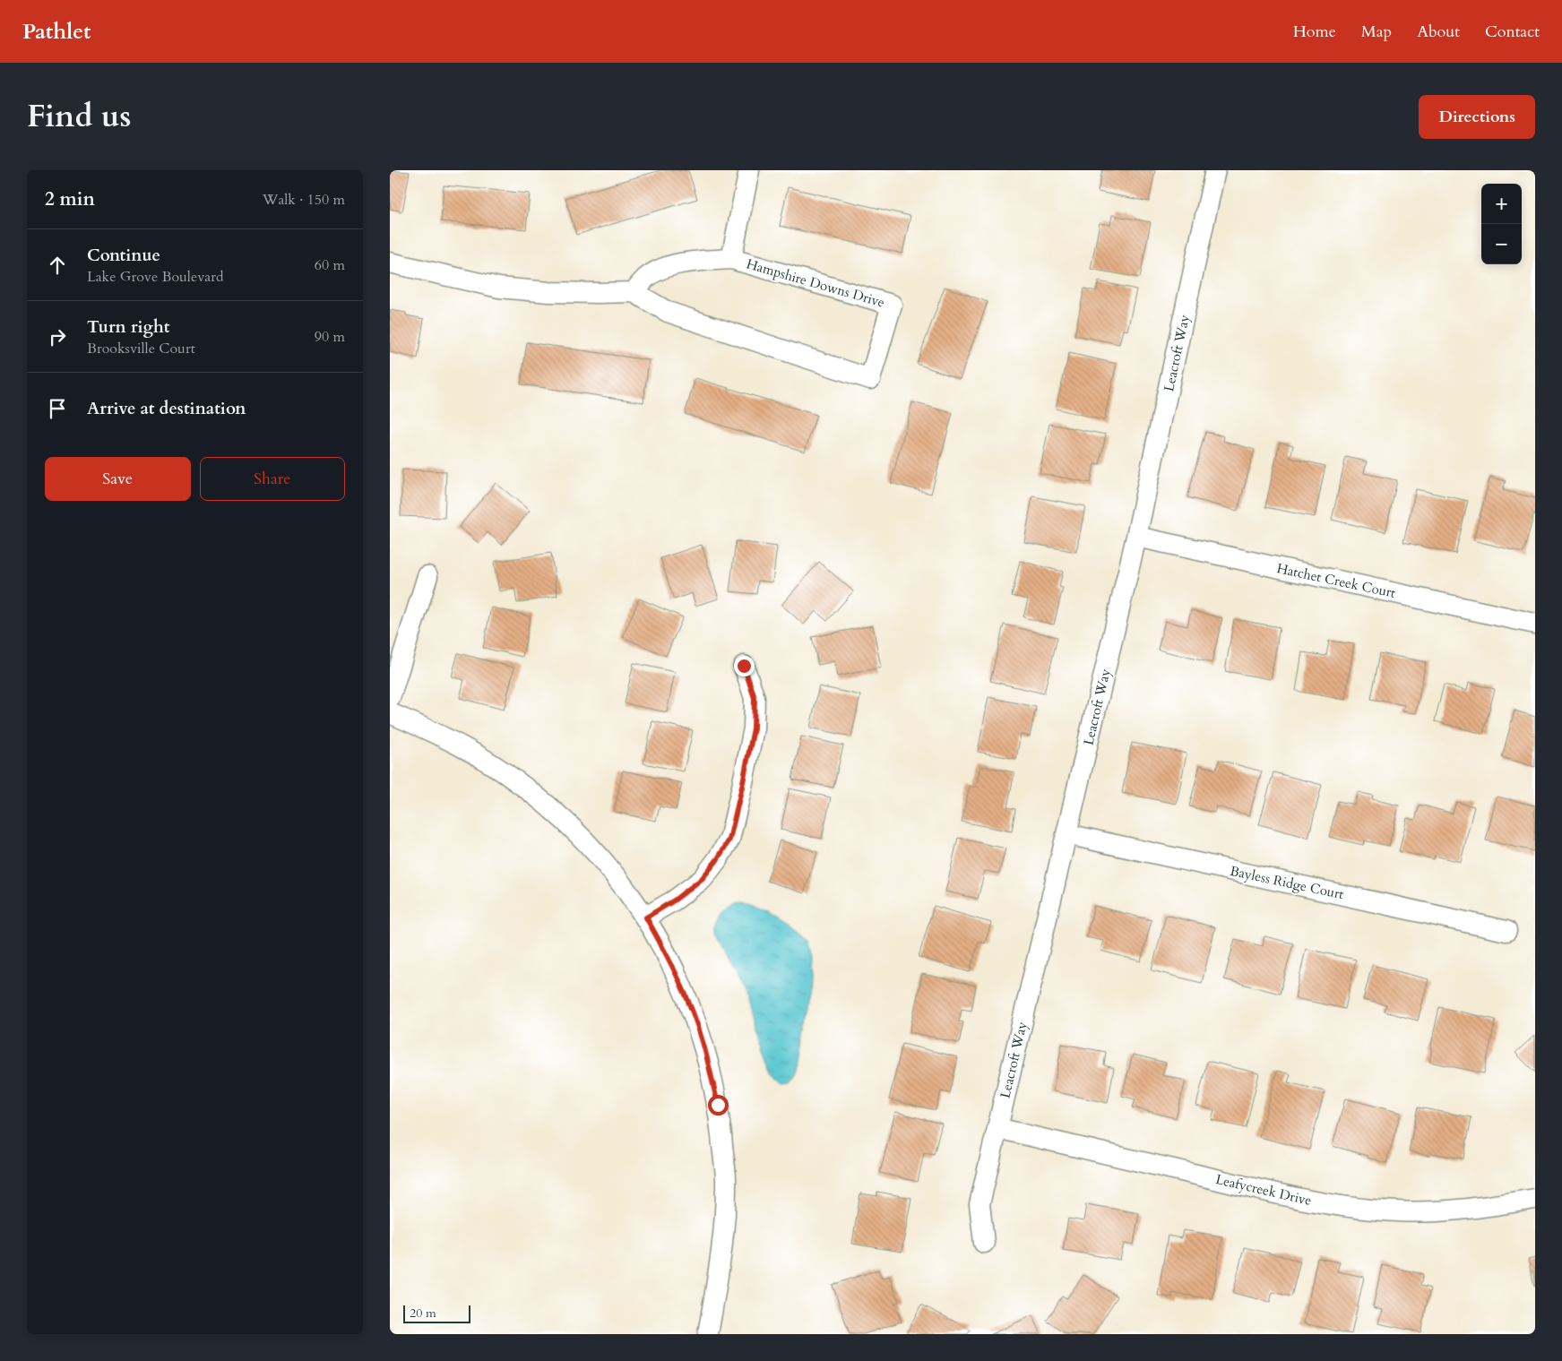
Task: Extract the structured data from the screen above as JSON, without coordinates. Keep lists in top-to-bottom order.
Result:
{
  "streets": {
    "street": [
      "Hampshire Downs Drive",
      "Leacroft Way",
      "Hatchet Creek Court",
      "Bayless Ridge Court",
      "Leafycreek Drive"
    ]
  },
  "crossings": [
    ["Leacroft Way", "Hatchet Creek Court"],
    ["Leacroft Way", "Bayless Ridge Court"],
    ["Leacroft Way", "Leafycreek Drive"]
  ],
  "scale_bar": "20 m",
  "page": {
    "header": "Pathlet",
    "nav": [
      "Home",
      "Map",
      "About",
      "Contact"
    ],
    "title": "Find us",
    "buttons": [
      "Directions",
      ["Save", "Share"]
    ],
    "heading": ["2 min", "Walk · 150 m"],
    "map_buttons": ["+", "−"],
    "list": [
      ["Continue", "Lake Grove Boulevard", "60 m"],
      ["Turn right", "Brooksville Court", "90 m"],
      "Arrive at destination"
    ],
    "scale": "20 m"
  }
}
